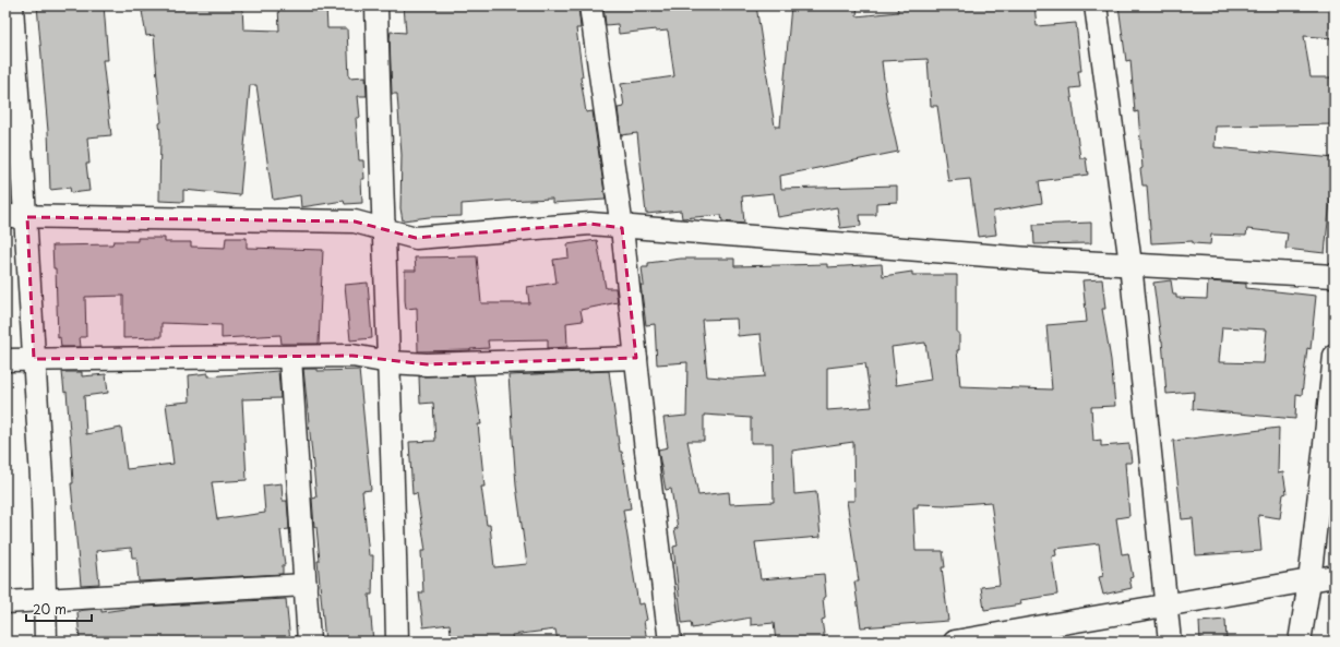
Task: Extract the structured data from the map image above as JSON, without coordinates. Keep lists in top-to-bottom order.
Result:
{
  "scale_bar": "20 m"
}
